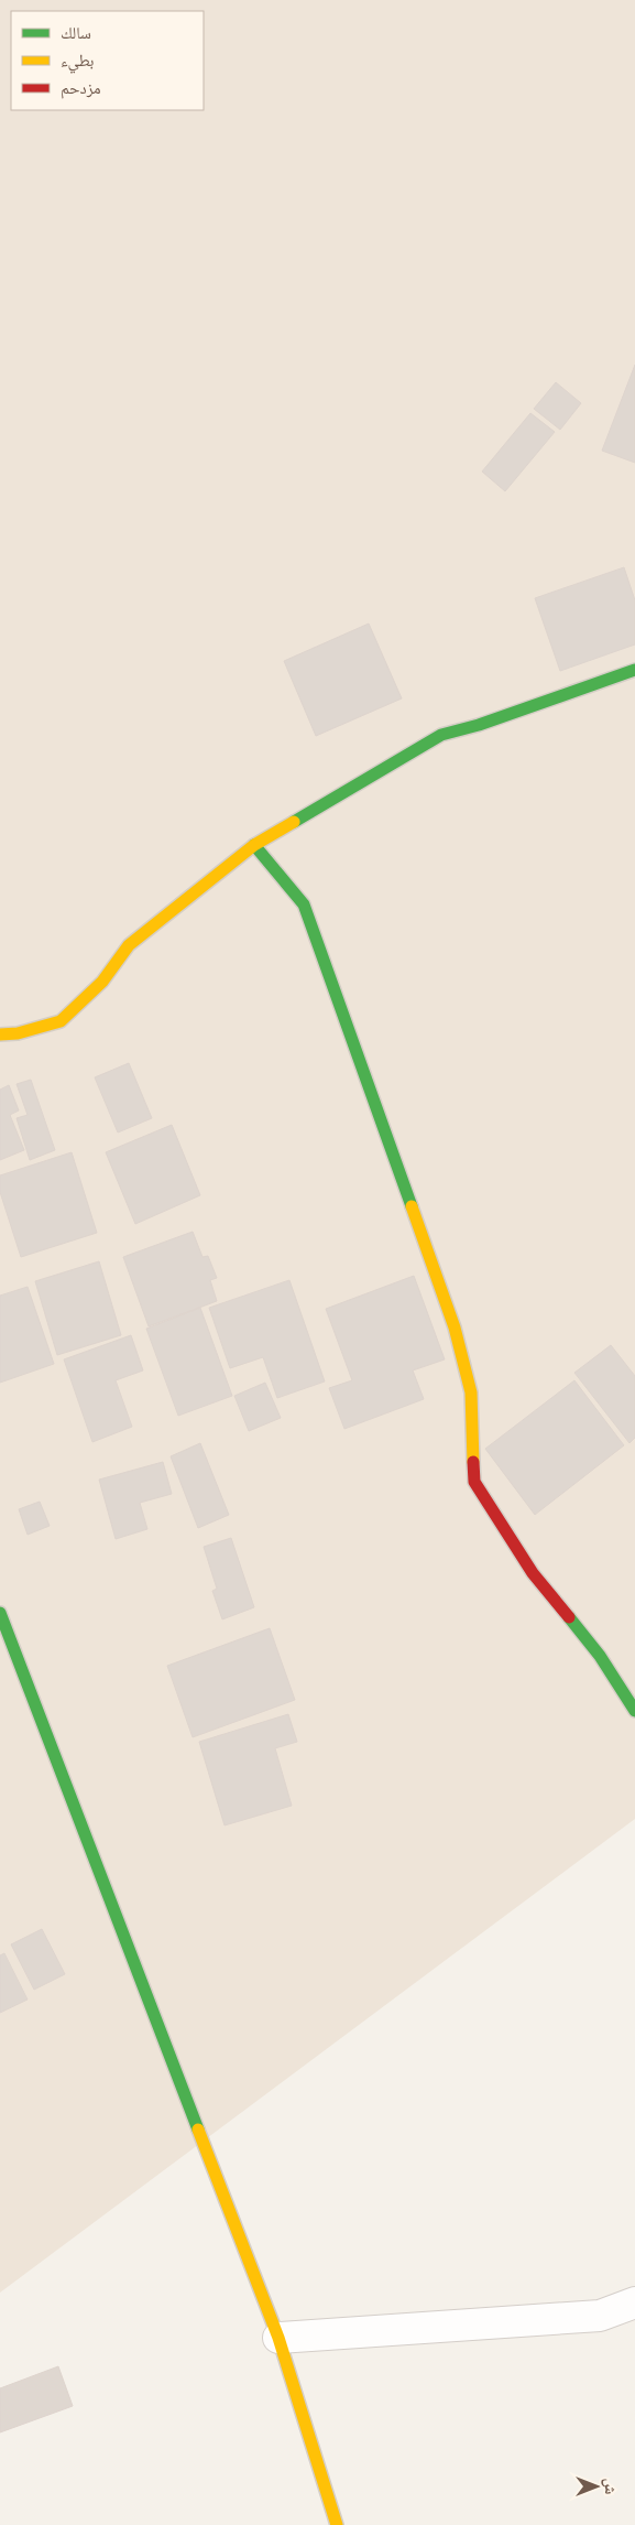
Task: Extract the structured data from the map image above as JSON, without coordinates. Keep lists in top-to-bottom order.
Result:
{
  "legend": ["سالك", "بطيء", "مزدحم"],
  "north": "right"
}
